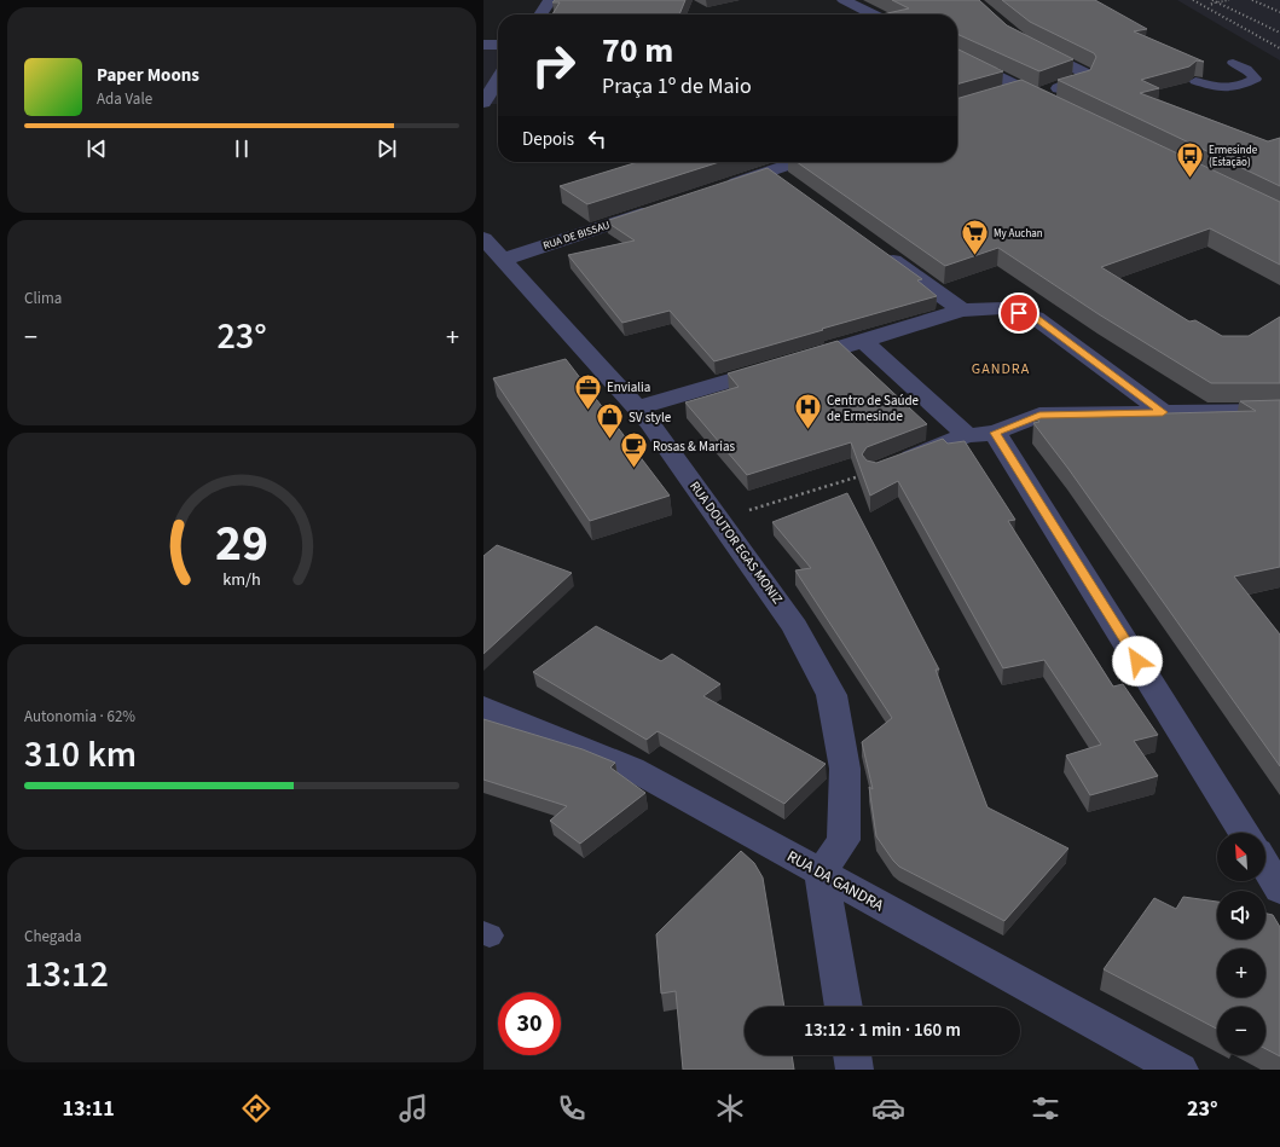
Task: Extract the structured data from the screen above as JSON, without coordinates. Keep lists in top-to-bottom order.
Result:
{
  "streets": {
    "street": ["RUA DE BISSAU", "RUA DOUTOR EGAS MONIZ", "RUA DA GANDRA"]
  },
  "crossings": [
    ["RUA DE BISSAU", "RUA DOUTOR EGAS MONIZ"],
    ["RUA DOUTOR EGAS MONIZ", "RUA DA GANDRA"]
  ],
  "districts": ["GANDRA"],
  "places": {
    "bus stop": ["Ermesinde (Estação)"],
    "supermarket": ["My Auchan"],
    "office": ["Envialia"],
    "hospital": ["Centro de Saúde de Ermesinde"],
    "shop": ["SV style"],
    "cafe": ["Rosas & Marias"]
  },
  "north": "top left",
  "page": {
    "turn": ["70 m", "Praça 1º de Maio"],
    "song": ["Paper Moons", "Ada Vale"],
    "then": "Depois",
    "tile": [
      "Clima",
      ["Autonomia · 62%", "310 km"],
      ["Chegada", "13:12"]
    ],
    "heat": ["−", "23°", "+"],
    "map_buttons": ["+", "−"],
    "limit": "30",
    "trip": "13:12 · 1 min · 160 m",
    "tabs": ["13:11", "23°"],
    "gauge": ["29", "km/h"]
  }
}
